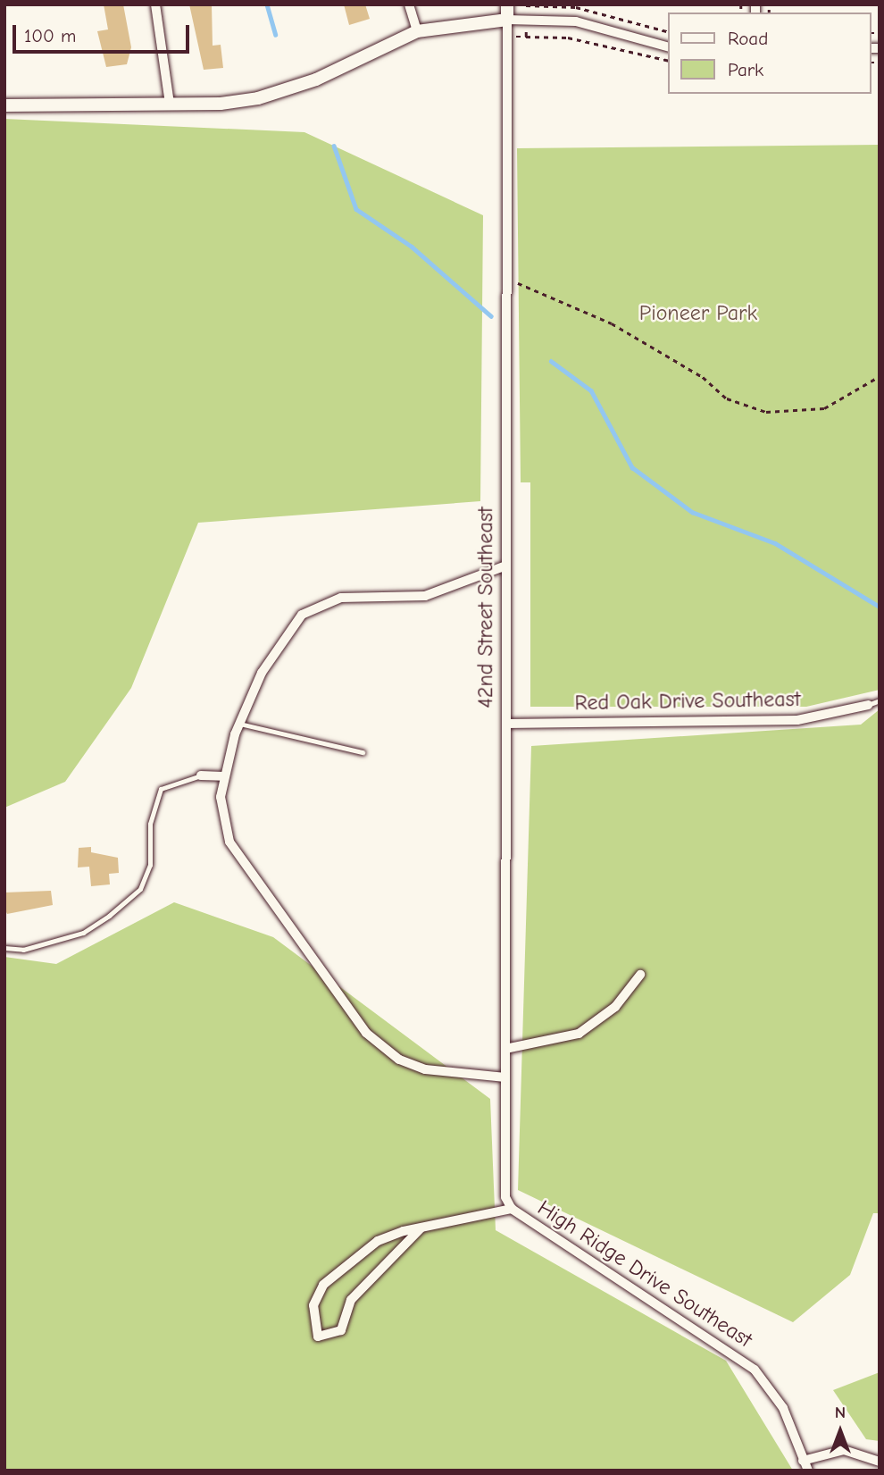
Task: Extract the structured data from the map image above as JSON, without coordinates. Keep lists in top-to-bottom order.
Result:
{
  "streets": {
    "street": ["42nd Street Southeast", "Red Oak Drive Southeast", "High Ridge Drive Southeast"]
  },
  "crossings": [
    ["42nd Street Southeast", "Red Oak Drive Southeast"],
    ["42nd Street Southeast", "High Ridge Drive Southeast"]
  ],
  "parks": ["Pioneer Park"],
  "legend": ["Road", "Park"],
  "scale_bar": "100 m",
  "north": "top"
}
